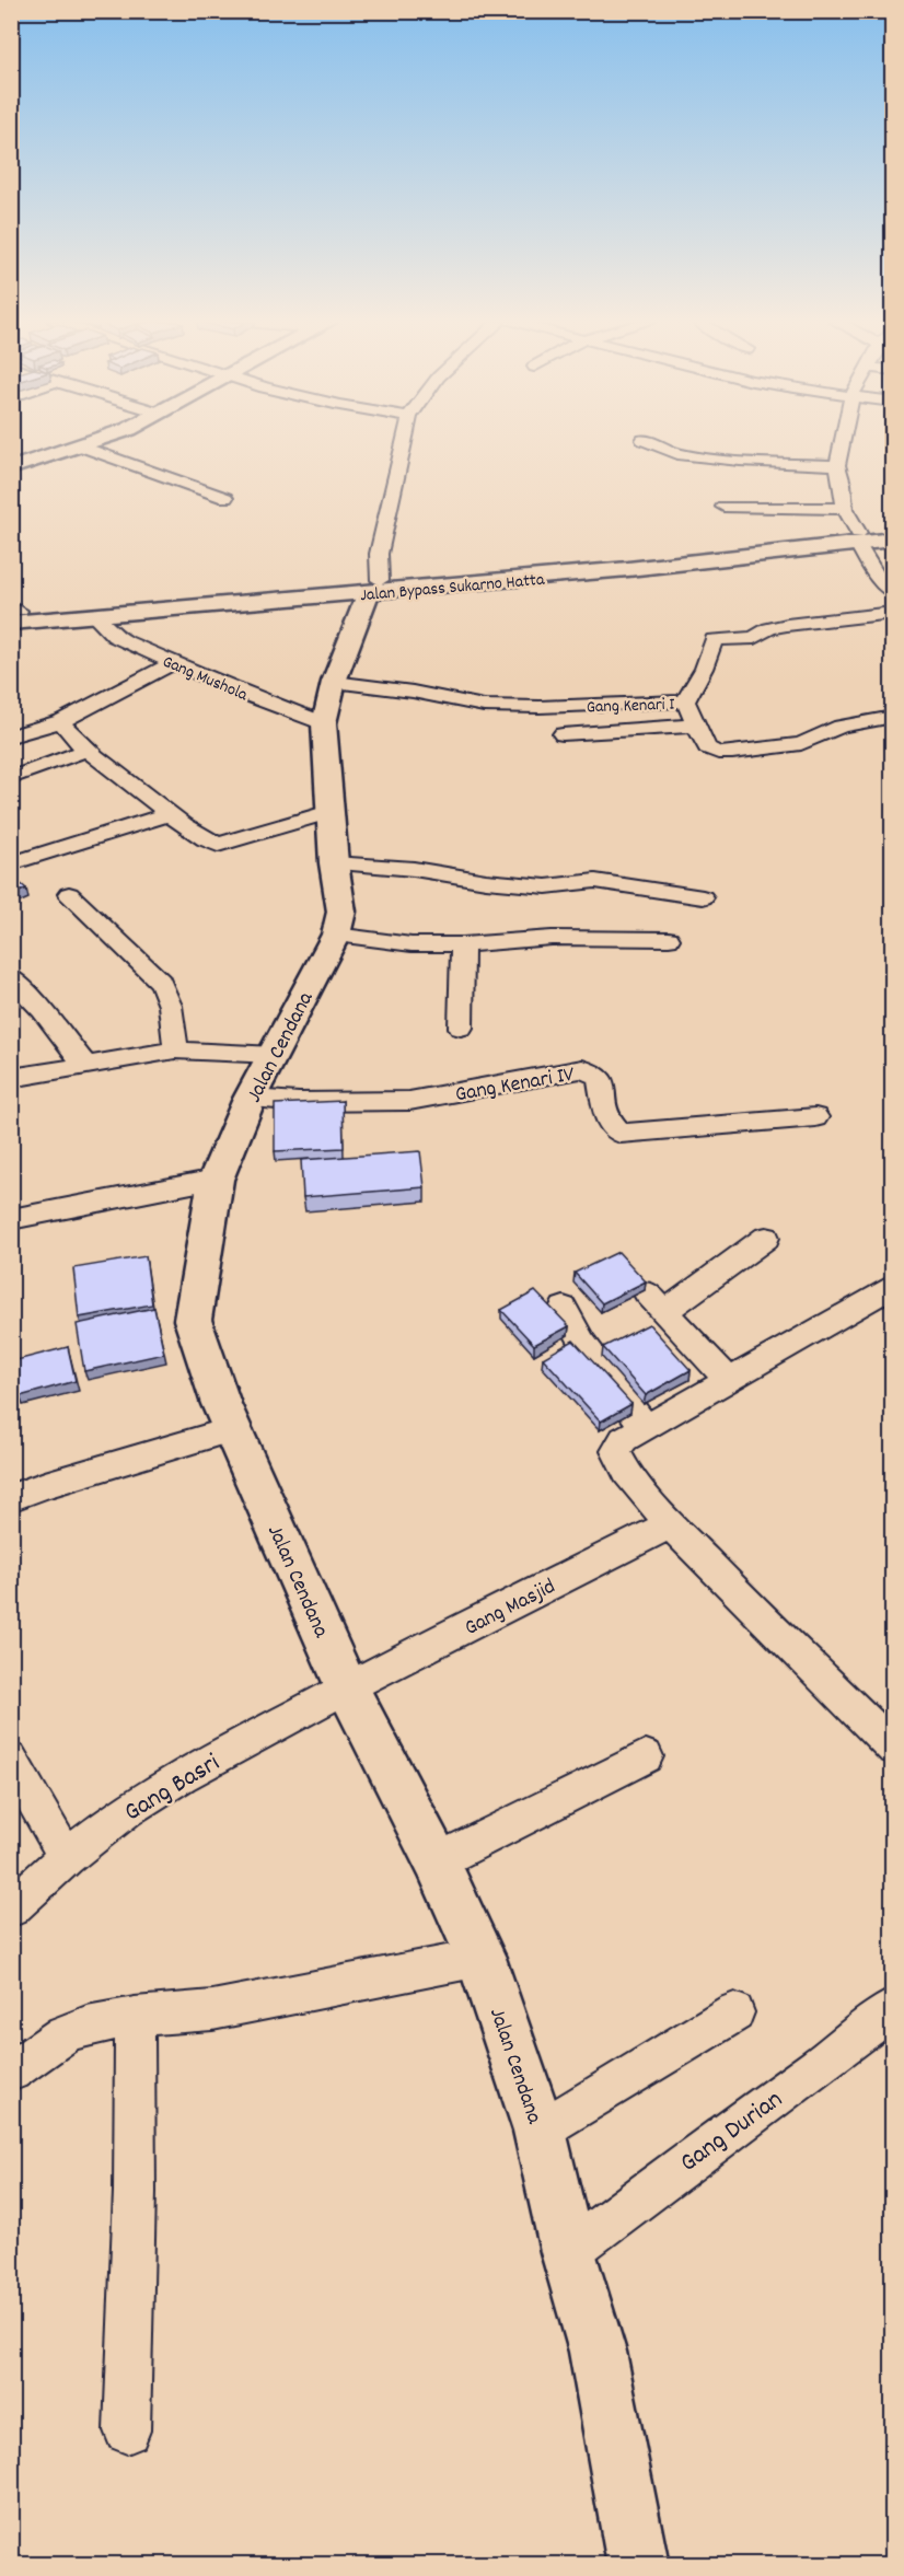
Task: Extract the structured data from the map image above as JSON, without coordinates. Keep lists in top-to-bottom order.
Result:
{
  "streets": {
    "main road": ["Jalan Bypass Sukarno Hatta", "Jalan Cendana"],
    "street": [
      "Gang Mushola",
      "Gang Kenari I",
      "Gang Kenari IV",
      "Gang Masjid",
      "Gang Basri",
      "Gang Durian"
    ]
  },
  "crossings": [
    ["Jalan Bypass Sukarno Hatta", "Gang Mushola"],
    ["Jalan Bypass Sukarno Hatta", "Jalan Cendana"],
    ["Gang Mushola", "Jalan Cendana"],
    ["Gang Kenari I", "Jalan Cendana"],
    ["Jalan Cendana", "Gang Kenari IV"],
    ["Jalan Cendana", "Gang Masjid"],
    ["Jalan Cendana", "Gang Basri"],
    ["Jalan Cendana", "Gang Durian"],
    ["Gang Masjid", "Gang Basri"]
  ]
}
